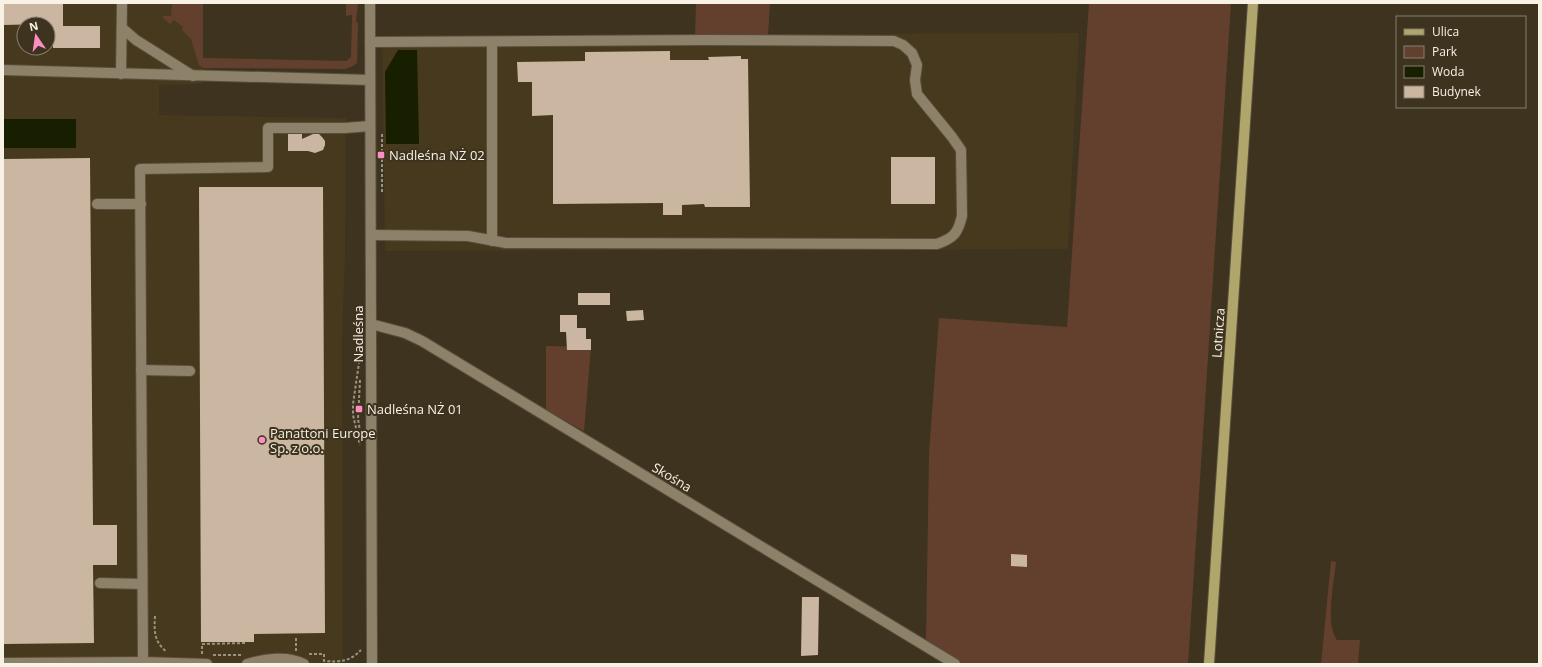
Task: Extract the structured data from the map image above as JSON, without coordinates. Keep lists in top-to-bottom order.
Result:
{
  "streets": {
    "main road": ["Lotnicza"],
    "street": ["Nadleśna", "Skośna"]
  },
  "crossings": [
    ["Nadleśna", "Skośna"]
  ],
  "places": {
    "transit": ["Nadleśna NŻ 02", "Nadleśna NŻ 01"],
    "other": ["Panattoni Europe Sp. z o.o."]
  },
  "legend": [
    "Ulica",
    "Park",
    "Woda",
    "Budynek"
  ],
  "north": "top"
}
